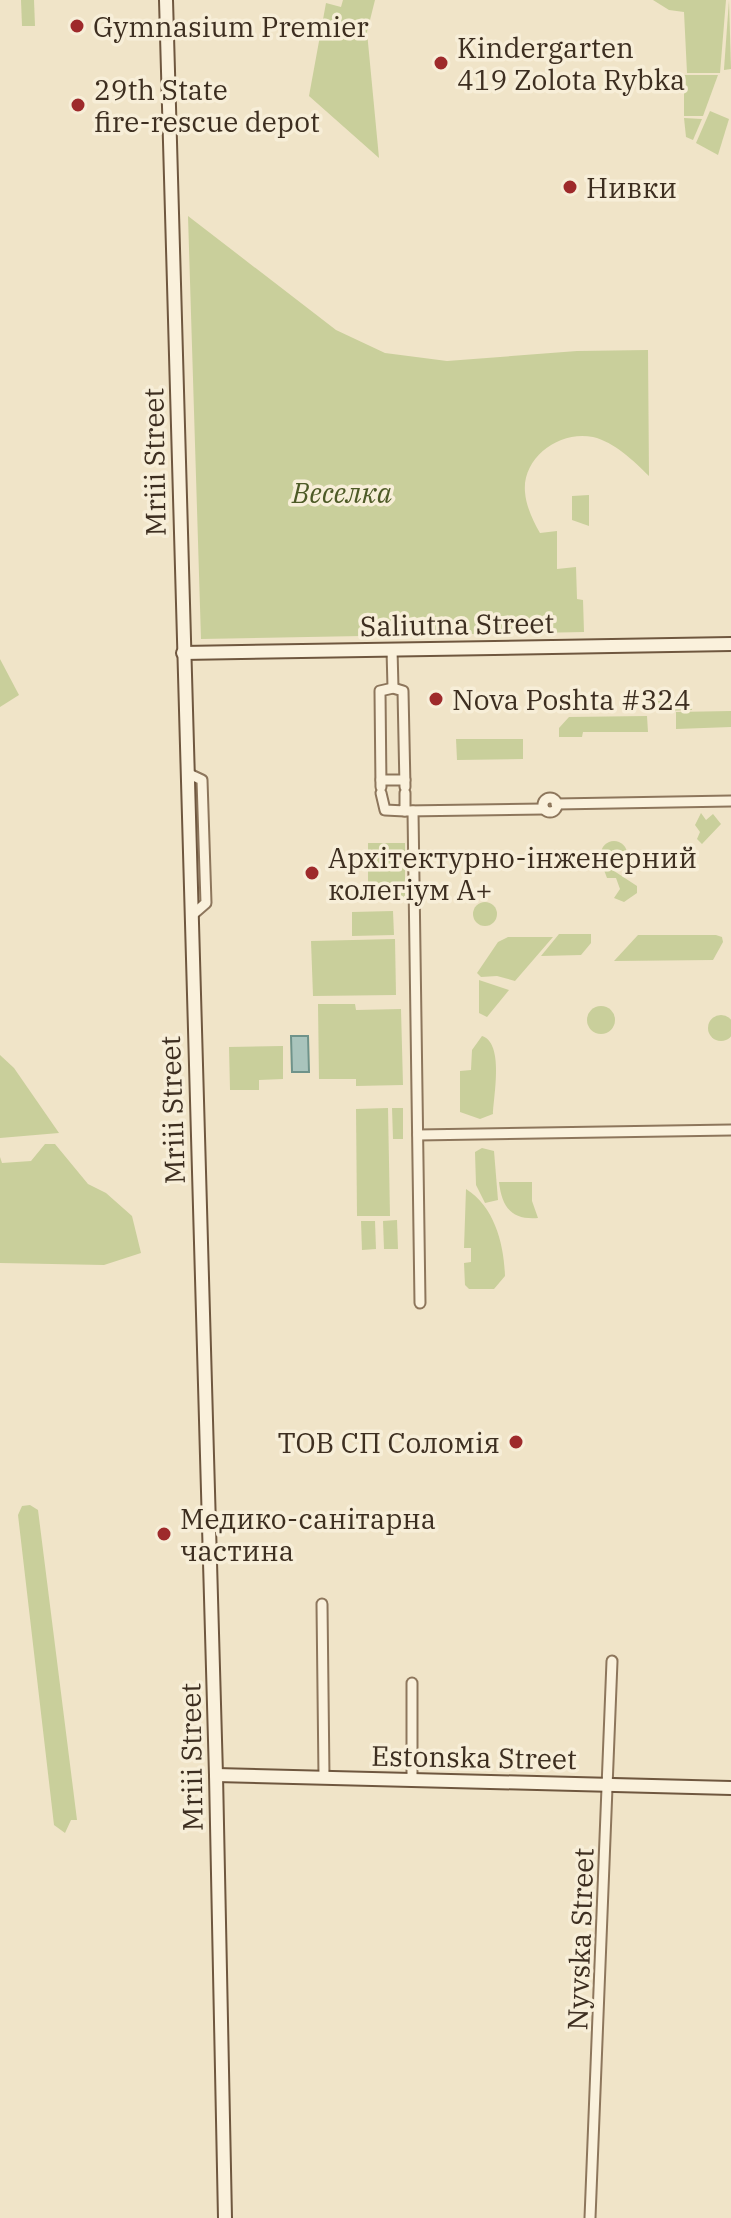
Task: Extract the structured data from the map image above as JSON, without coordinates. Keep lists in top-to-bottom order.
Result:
{
  "streets": {
    "street": [
      "Mriii Street",
      "Saliutna Street",
      "Estonska Street",
      "Nyvska Street"
    ]
  },
  "crossings": [
    ["Mriii Street", "Saliutna Street"],
    ["Mriii Street", "Estonska Street"],
    ["Estonska Street", "Nyvska Street"]
  ],
  "parks": ["Веселка"],
  "places": [
    "Gymnasium Premier",
    "Kindergarten 419 Zolota Rybka",
    "29th State fire-rescue depot",
    "Нивки",
    "Nova Poshta #324",
    "Архітектурно-інженерний колегіум А+",
    "ТОВ СП Соломія",
    "Медико-санітарна частина"
  ]
}
